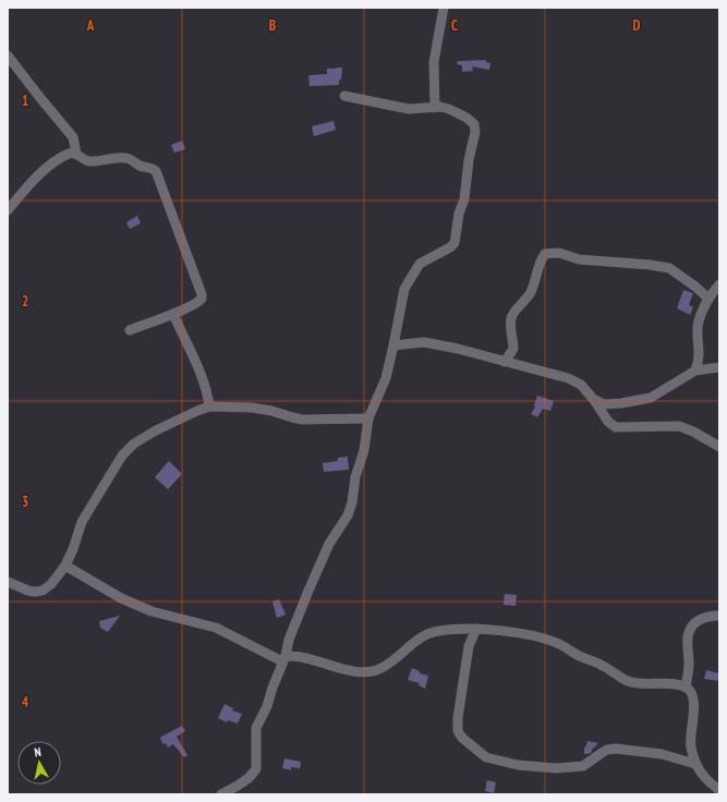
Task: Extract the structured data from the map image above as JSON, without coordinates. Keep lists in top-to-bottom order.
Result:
{
  "north": "top",
  "grid": {
    "columns": [
      "A",
      "B",
      "C",
      "D"
    ],
    "rows": [
      "1",
      "2",
      "3",
      "4"
    ]
  }
}
